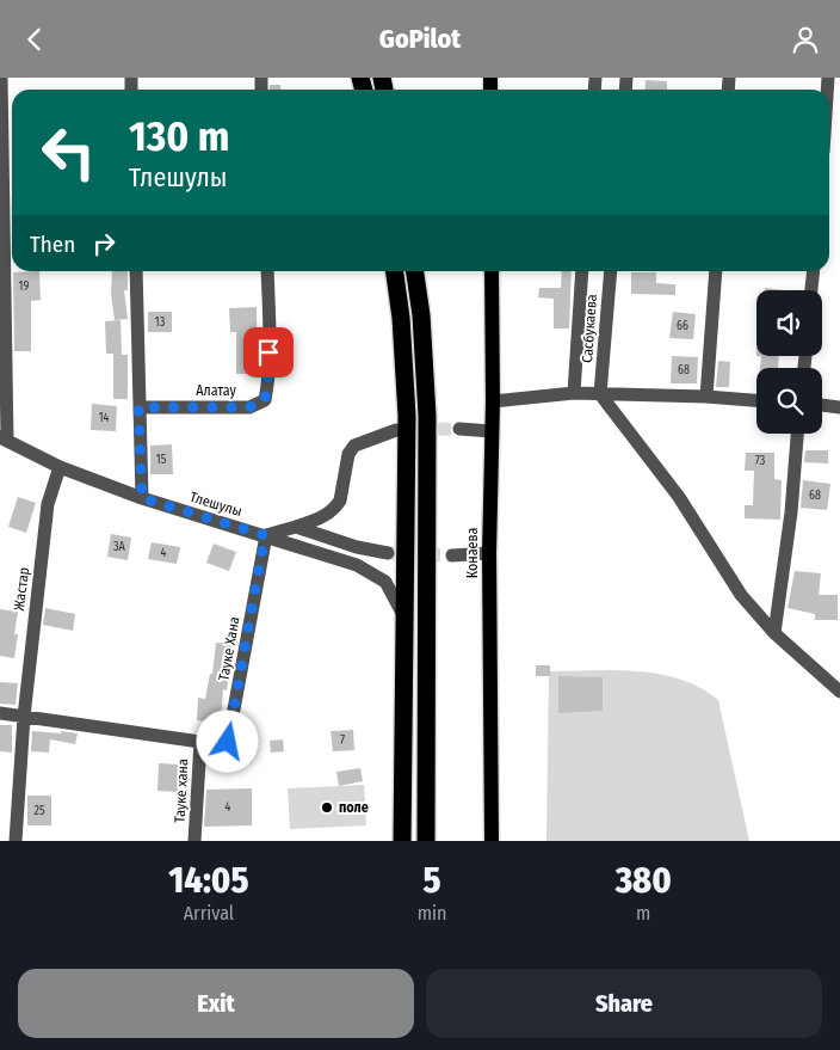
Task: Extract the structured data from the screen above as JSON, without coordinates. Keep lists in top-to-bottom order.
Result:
{
  "streets": {
    "main road": ["Конаева"],
    "street": [
      "Сасбукаева",
      "Алатау",
      "Тлешулы",
      "Жастар",
      "Тауке Хана",
      "Тауке хана"
    ]
  },
  "crossings": [
    ["Тлешулы", "Жастар"],
    ["Тлешулы", "Тауке Хана"],
    ["Жастар", "Тауке Хана"],
    ["Тауке Хана", "Тауке хана"]
  ],
  "places": ["поле"],
  "house_numbers": [
    "19",
    "13",
    "66",
    "68",
    "14",
    "15",
    "73",
    "68",
    "3А",
    "4",
    "7",
    "4",
    "25"
  ],
  "page": {
    "header": "GoPilot",
    "turn": ["130 m", "Тлешулы"],
    "then": "Then",
    "eta": [
      "14:05",
      "Arrival",
      "5",
      "min",
      "380",
      "m"
    ],
    "buttons": ["Exit", "Share"]
  }
}
